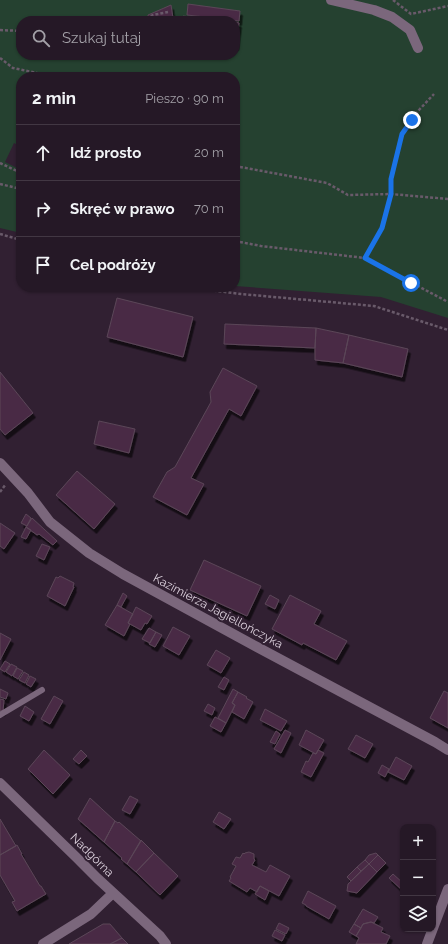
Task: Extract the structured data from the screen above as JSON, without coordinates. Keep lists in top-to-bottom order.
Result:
{
  "streets": {
    "street": ["Kazimierza Jagiellończyka", "Nadgórna"]
  },
  "page": {
    "search": "Szukaj tutaj",
    "heading": ["2 min", "Pieszo · 90 m"],
    "list": [
      ["Idź prosto", "20 m"],
      ["Skręć w prawo", "70 m"],
      "Cel podróży"
    ],
    "map_buttons": ["+", "−"]
  }
}
